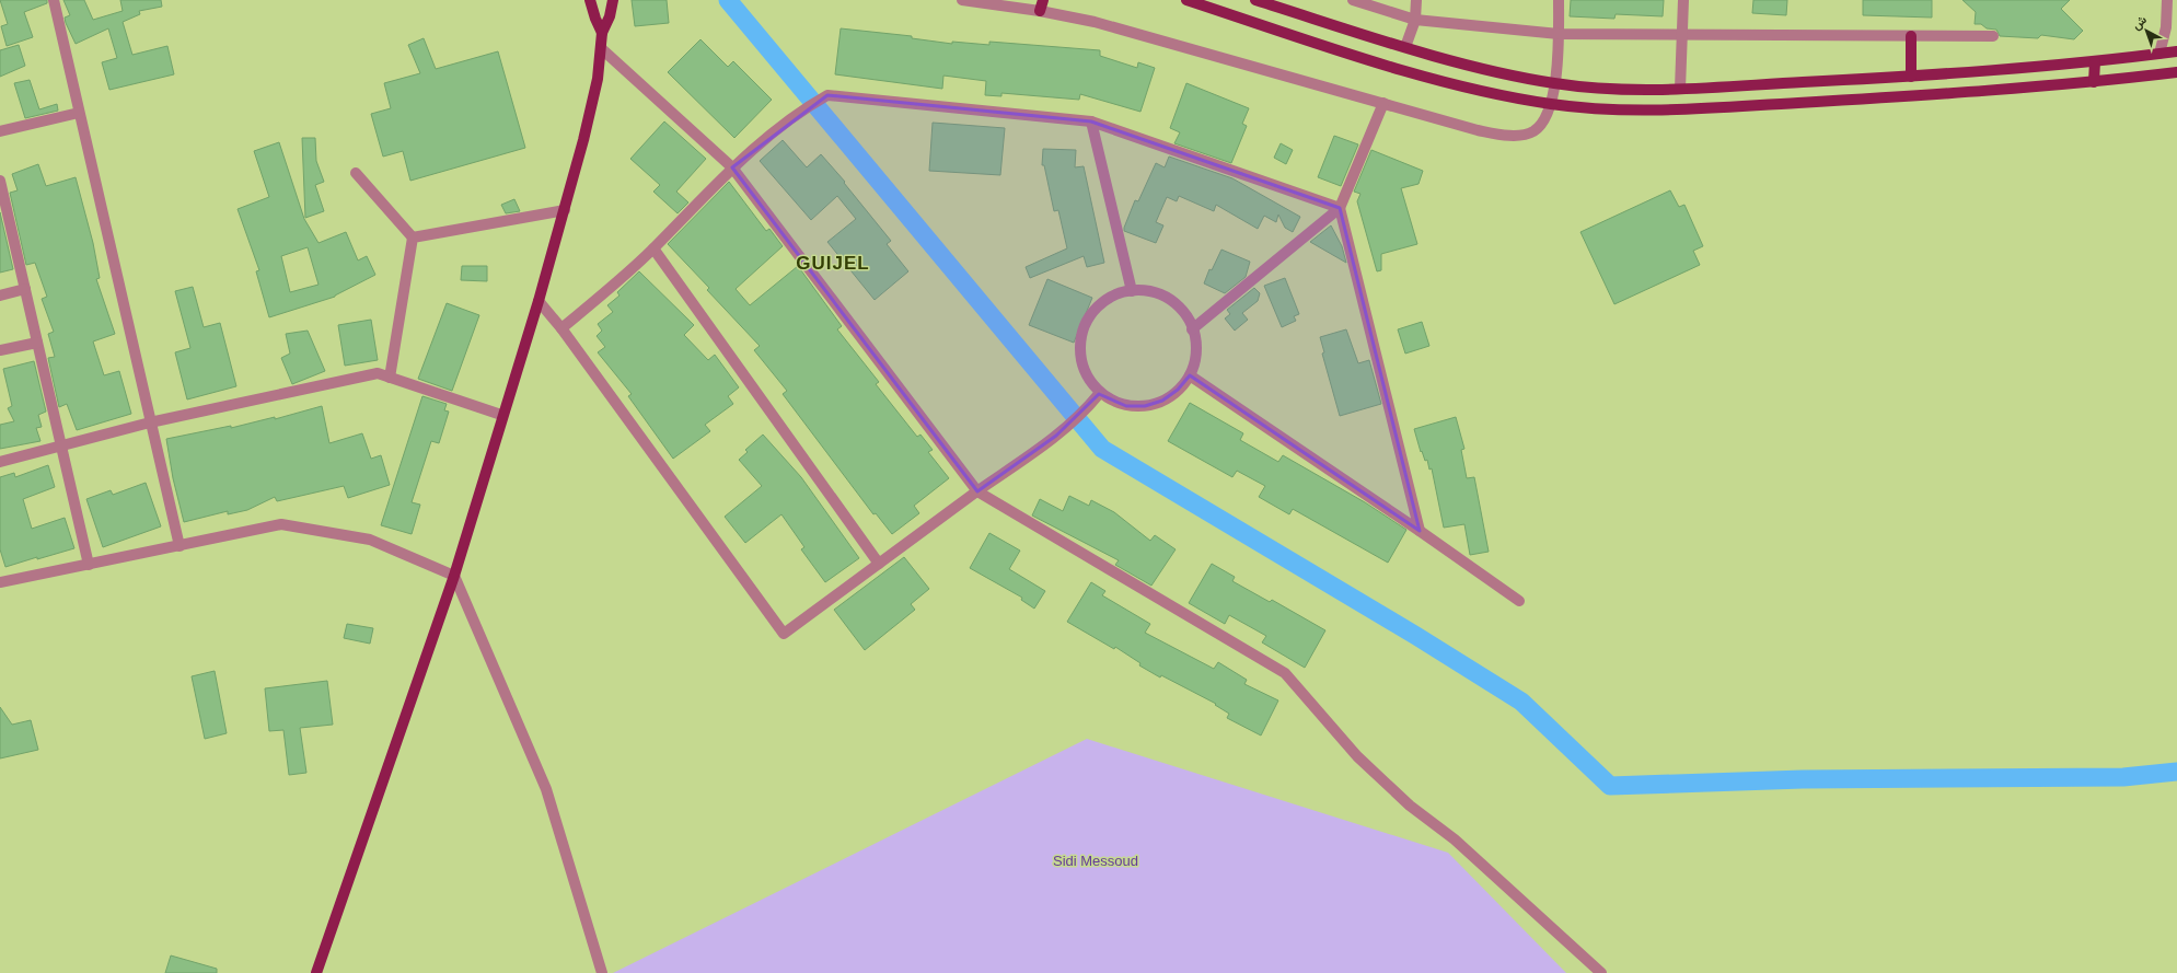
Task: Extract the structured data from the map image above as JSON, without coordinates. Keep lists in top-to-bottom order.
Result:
{
  "districts": ["GUIJEL"],
  "parks": ["Sidi Messoud"],
  "north": "top left"
}
